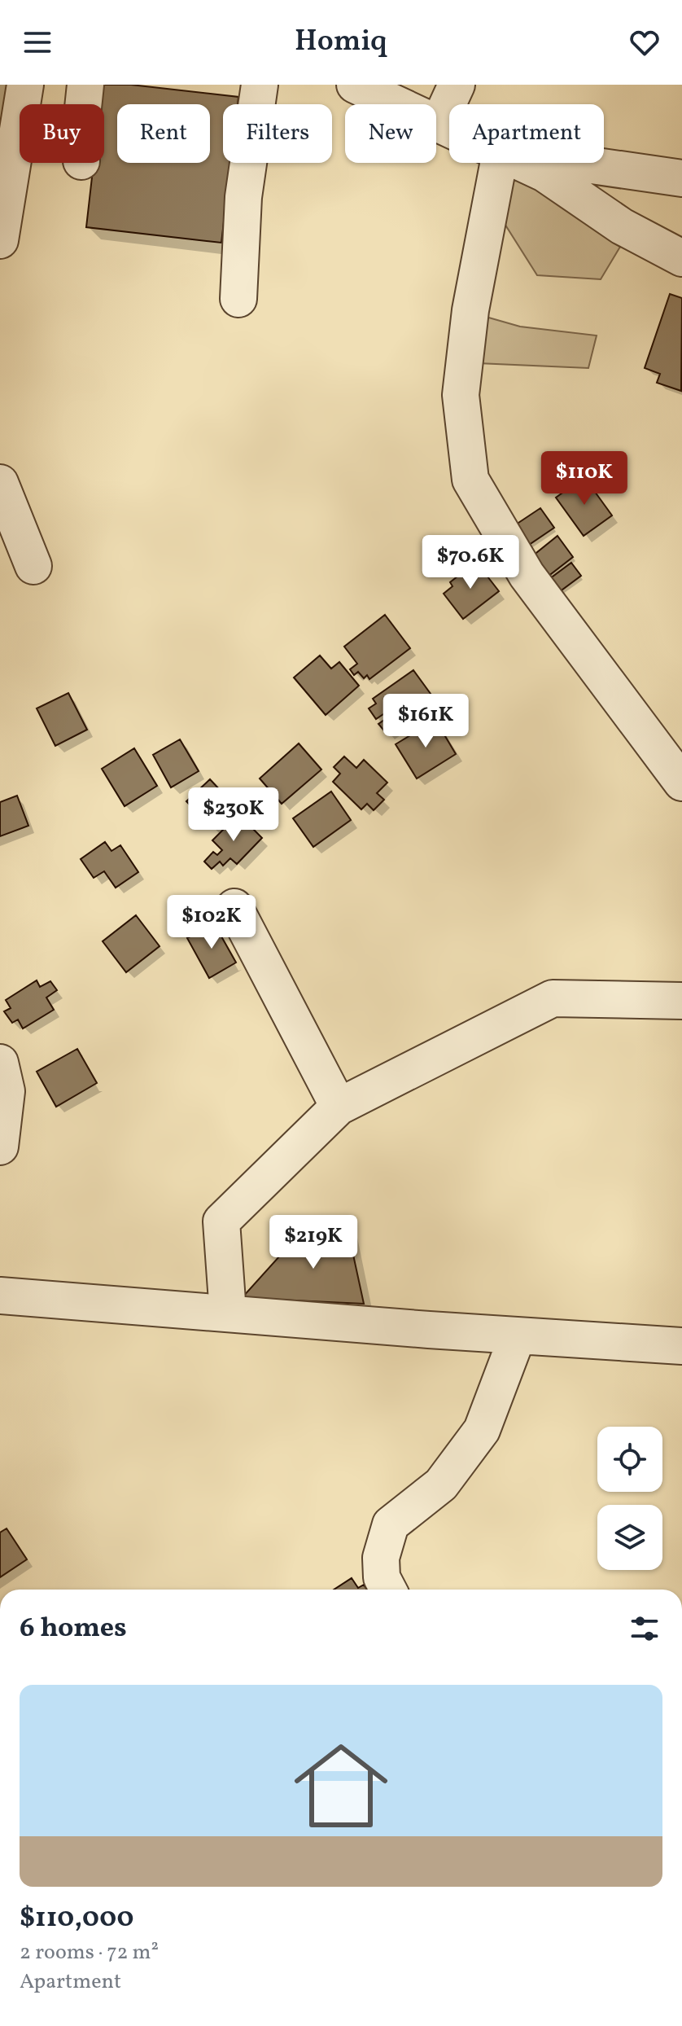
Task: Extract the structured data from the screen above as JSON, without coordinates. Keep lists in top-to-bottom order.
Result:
{
  "page": {
    "header": "Homiq",
    "chip": [
      "Buy",
      "Rent",
      "Filters",
      "New",
      "Apartment"
    ],
    "price": [
      "$110K",
      "$70.6K",
      "$161K",
      "$230K",
      "$102K",
      "$219K"
    ],
    "heading": "6 homes",
    "list": [
      {
        "name": "$110,000",
        "note": "2 rooms · 72 m² · Apartment"
      }
    ]
  }
}
